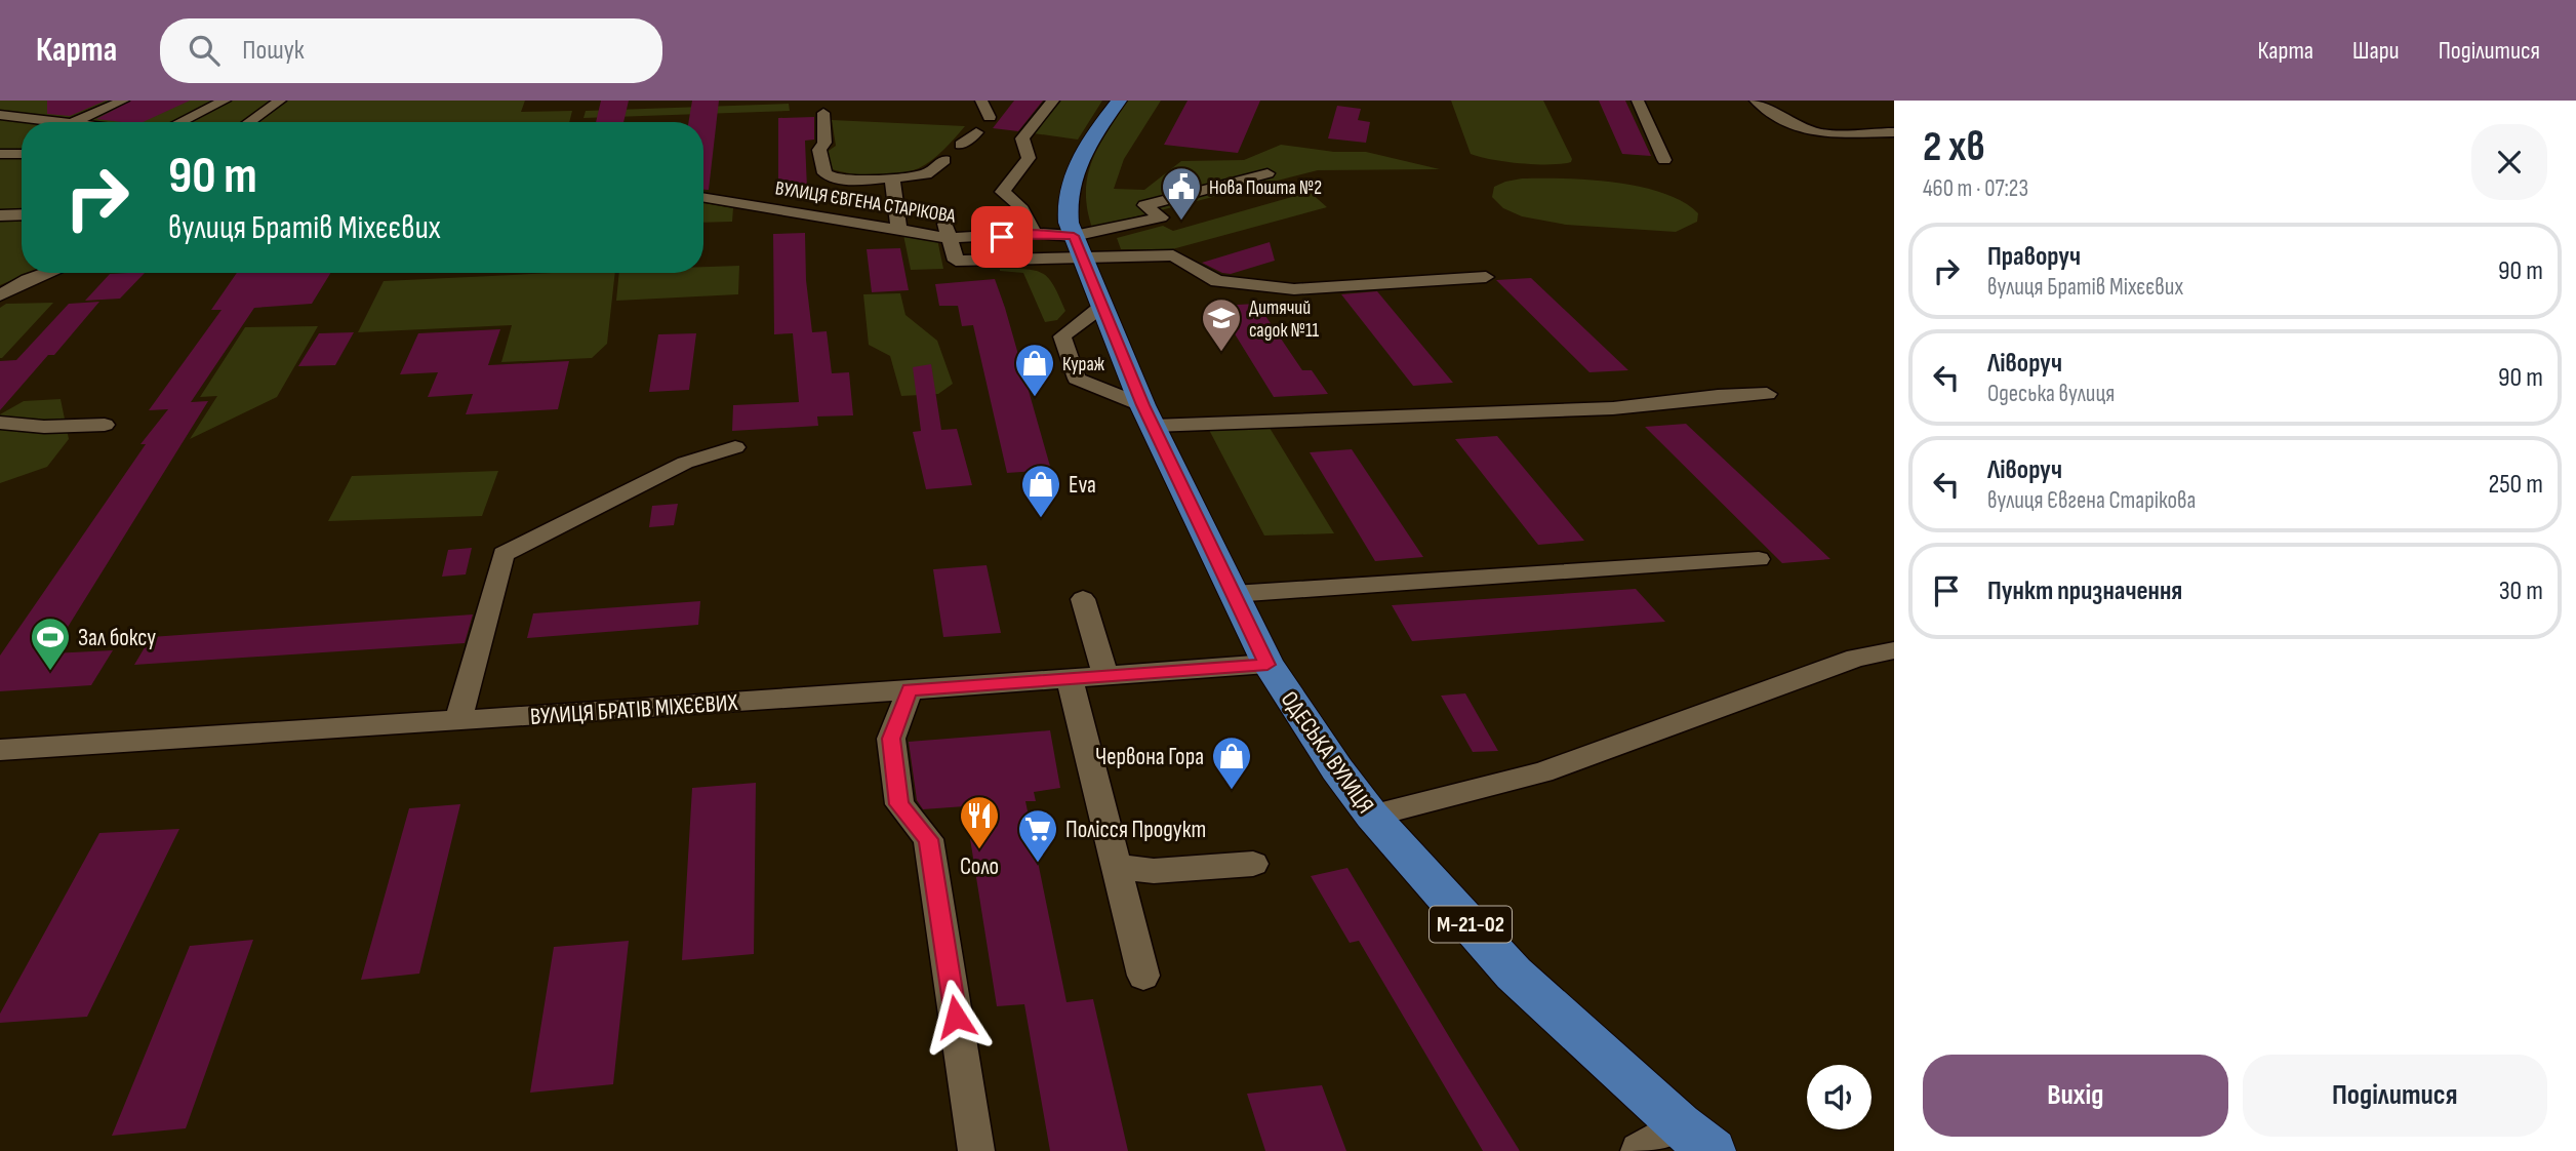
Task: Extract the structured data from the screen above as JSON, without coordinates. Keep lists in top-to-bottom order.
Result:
{
  "streets": {
    "main road": ["ОДЕСЬКА ВУЛИЦЯ", "М-21-02"],
    "street": ["ВУЛИЦЯ ЄВГЕНА СТАРІКОВА", "ВУЛИЦЯ БРАТІВ МІХЄЄВИХ"]
  },
  "crossings": [
    ["ВУЛИЦЯ ЄВГЕНА СТАРІКОВА", "ОДЕСЬКА ВУЛИЦЯ"],
    ["ВУЛИЦЯ БРАТІВ МІХЄЄВИХ", "ОДЕСЬКА ВУЛИЦЯ"]
  ],
  "places": {
    "public building": ["Нова Пошта №2"],
    "school or university": ["Дитячий садок №11"],
    "shop": ["Кураж", "Eva", "Червона Гора"],
    "sports": ["Зал боксу"],
    "restaurant": ["Соло"],
    "supermarket": ["Полісся Продукт"]
  },
  "page": {
    "header": "Карта",
    "search": "Пошук",
    "nav": ["Карта", "Шари", "Поділитися"],
    "heading": ["2 хв", "460 m · 07:23"],
    "turn": ["90 m", "вулиця Братів Міхєєвих"],
    "list": [
      {
        "name": "Праворуч",
        "note": "вулиця Братів Міхєєвих",
        "value": "90 m"
      },
      {
        "name": "Ліворуч",
        "note": "Одеська вулиця",
        "value": "90 m"
      },
      {
        "name": "Ліворуч",
        "note": "вулиця Євгена Старікова",
        "value": "250 m"
      },
      {
        "name": "Пункт призначення",
        "value": "30 m"
      }
    ],
    "buttons": ["Вихід", "Поділитися"]
  }
}
